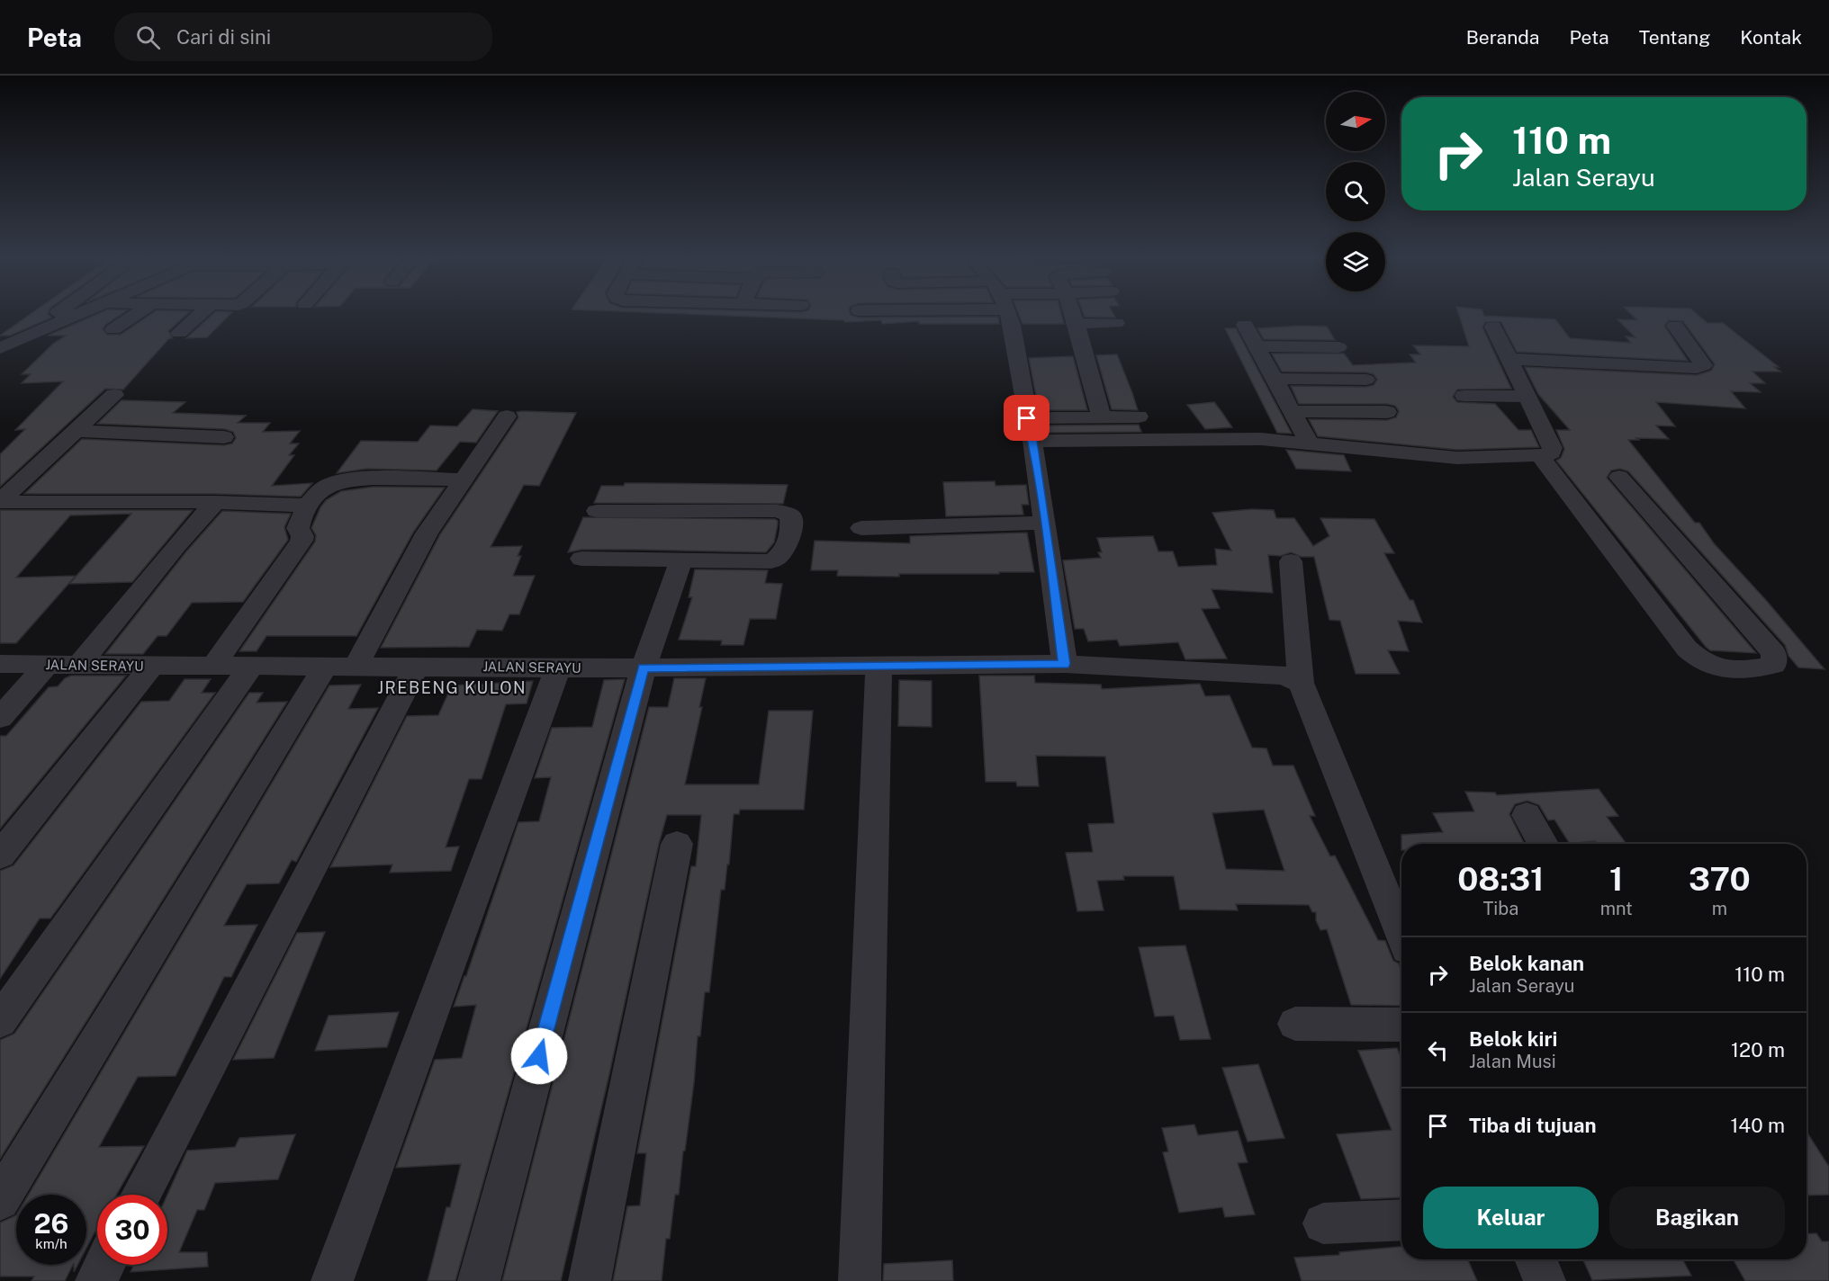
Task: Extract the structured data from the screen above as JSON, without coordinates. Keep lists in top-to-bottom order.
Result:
{
  "streets": {
    "street": ["JALAN SERAYU"]
  },
  "districts": ["JREBENG KULON"],
  "north": "right",
  "page": {
    "header": "Peta",
    "search": "Cari di sini",
    "nav": [
      "Beranda",
      "Peta",
      "Tentang",
      "Kontak"
    ],
    "turn": ["110 m", "Jalan Serayu"],
    "eta": [
      "08:31",
      "Tiba",
      "1",
      "mnt",
      "370",
      "m"
    ],
    "list": [
      {
        "name": "Belok kanan",
        "note": "Jalan Serayu",
        "value": "110 m"
      },
      {
        "name": "Belok kiri",
        "note": "Jalan Musi",
        "value": "120 m"
      },
      {
        "name": "Tiba di tujuan",
        "value": "140 m"
      }
    ],
    "buttons": ["Keluar", "Bagikan"],
    "speed": "26 km/h",
    "limit": "30"
  }
}
